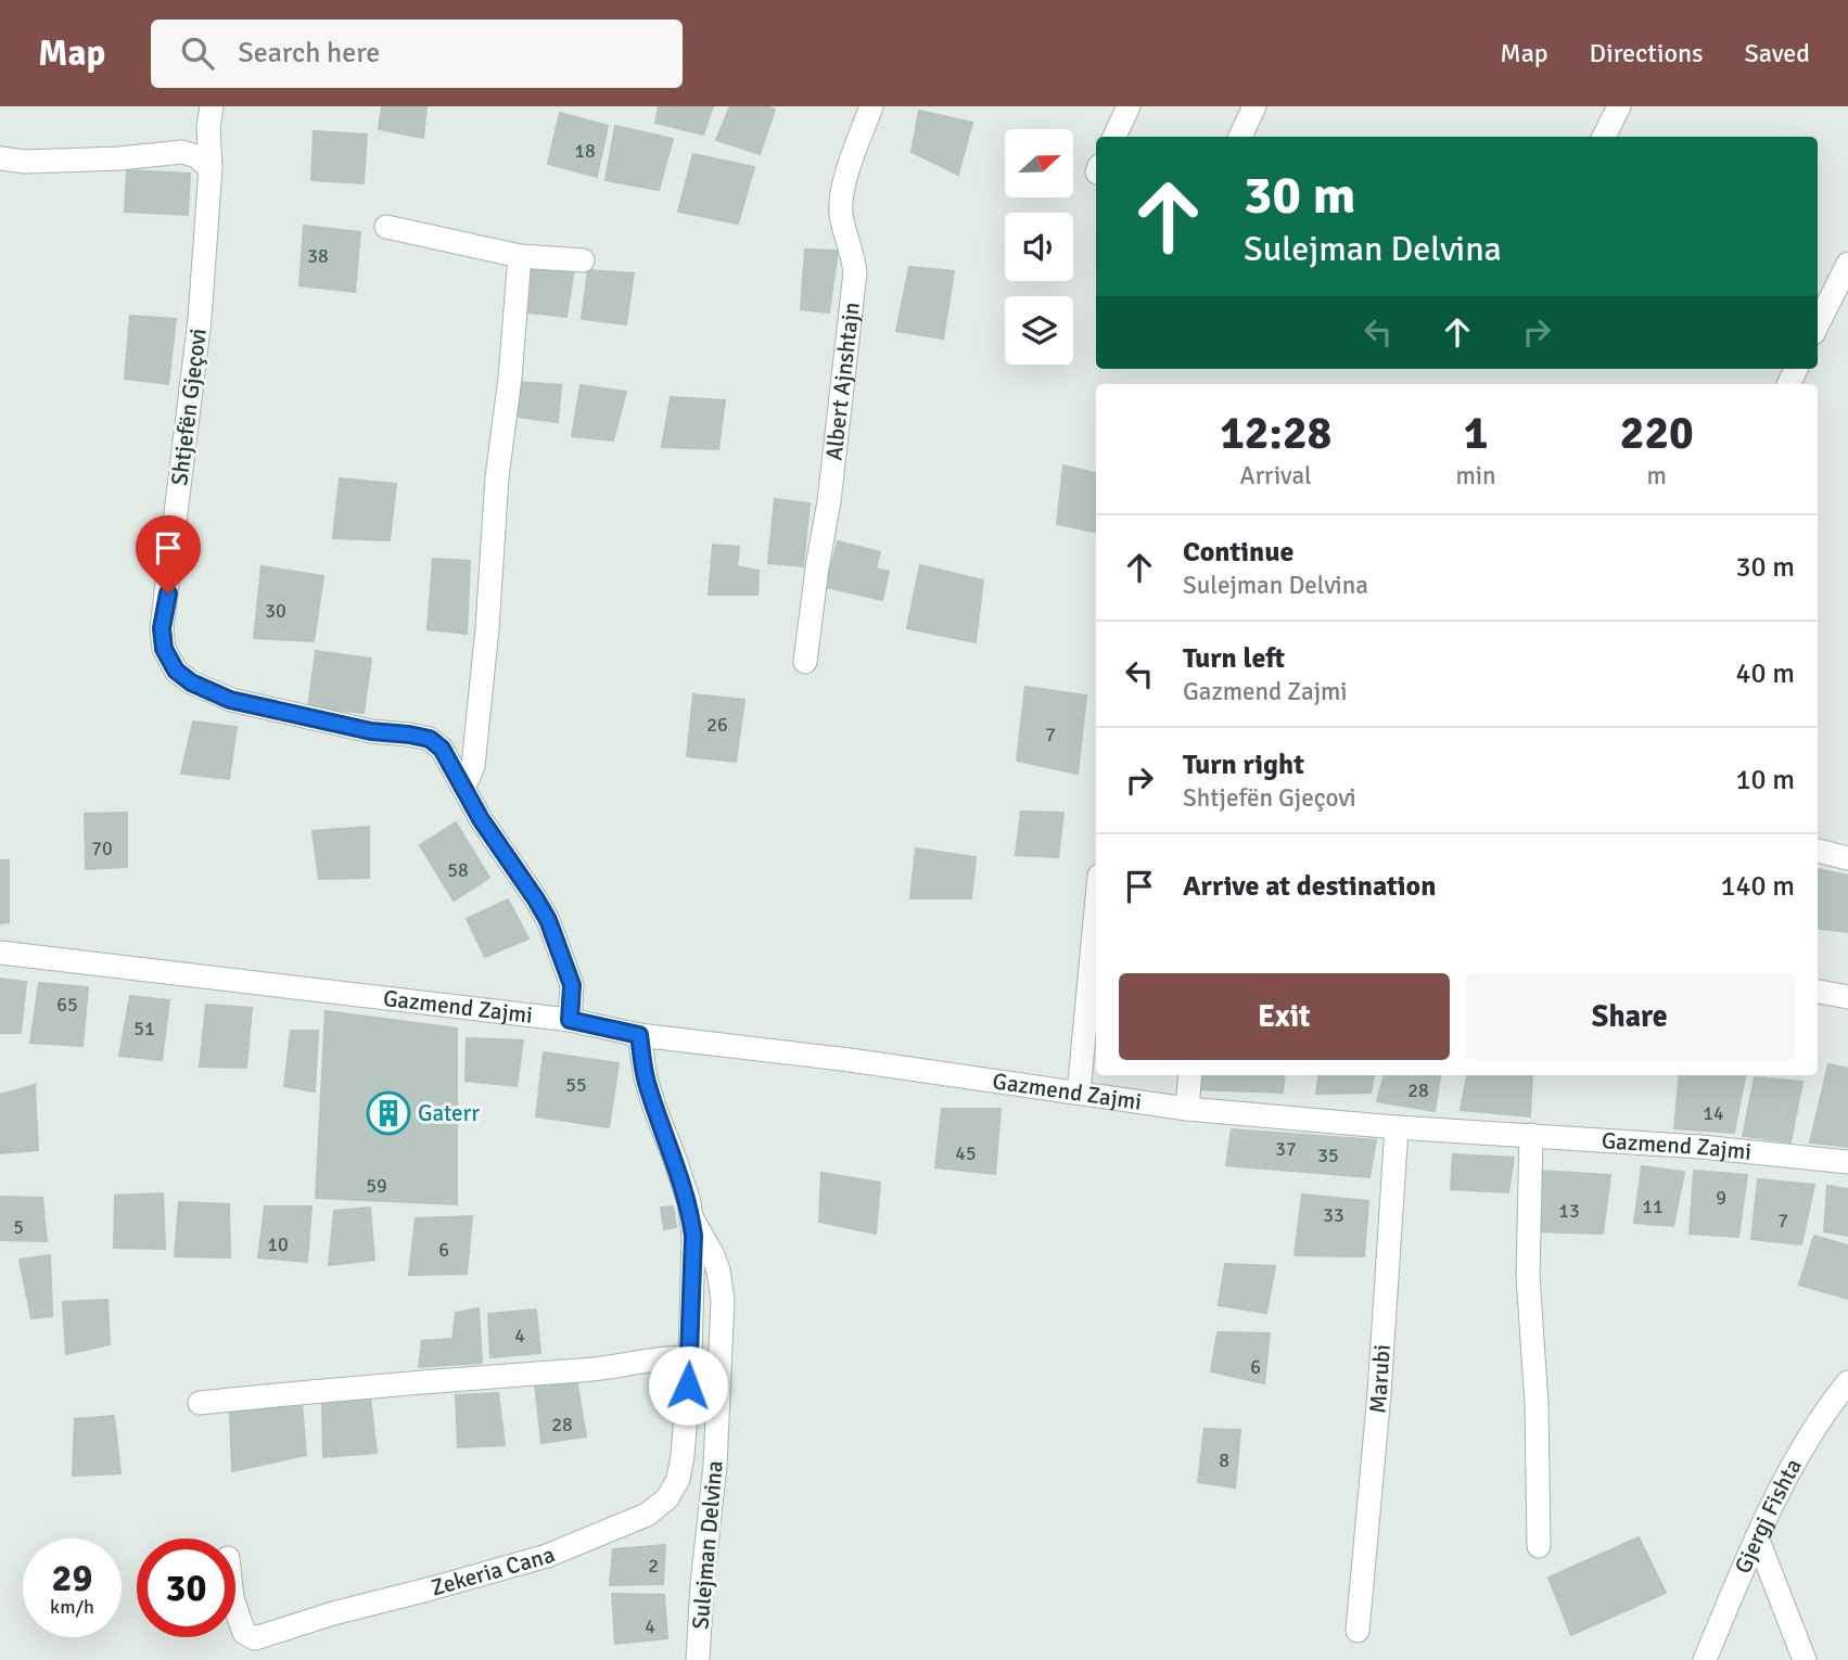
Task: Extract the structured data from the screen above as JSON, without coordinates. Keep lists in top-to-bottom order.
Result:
{
  "streets": {
    "street": [
      "Albert Ajnshtajn",
      "Shtjefën Gjeçovi",
      "Gazmend Zajmi",
      "Marubi",
      "Gjergj Fishta",
      "Sulejman Delvina",
      "Zekeria Cana"
    ]
  },
  "crossings": [
    ["Shtjefën Gjeçovi", "Gazmend Zajmi"],
    ["Gazmend Zajmi", "Marubi"],
    ["Gazmend Zajmi", "Sulejman Delvina"],
    ["Sulejman Delvina", "Zekeria Cana"]
  ],
  "places": {
    "building": ["Gaterr"]
  },
  "house_numbers": [
    "18",
    "38",
    "30",
    "26",
    "7",
    "70",
    "58",
    "65",
    "51",
    "55",
    "28",
    "14",
    "37",
    "45",
    "35",
    "59",
    "9",
    "11",
    "13",
    "33",
    "7",
    "5",
    "10",
    "6",
    "4",
    "6",
    "28",
    "8",
    "2",
    "4"
  ],
  "north": "right",
  "page": {
    "header": "Map",
    "search": "Search here",
    "nav": ["Map", "Directions", "Saved"],
    "turn": ["30 m", "Sulejman Delvina"],
    "eta": [
      "12:28",
      "Arrival",
      "1",
      "min",
      "220",
      "m"
    ],
    "list": [
      {
        "name": "Continue",
        "note": "Sulejman Delvina",
        "value": "30 m"
      },
      {
        "name": "Turn left",
        "note": "Gazmend Zajmi",
        "value": "40 m"
      },
      {
        "name": "Turn right",
        "note": "Shtjefën Gjeçovi",
        "value": "10 m"
      },
      {
        "name": "Arrive at destination",
        "value": "140 m"
      }
    ],
    "buttons": ["Exit", "Share"],
    "speed": "29 km/h",
    "limit": "30"
  }
}
